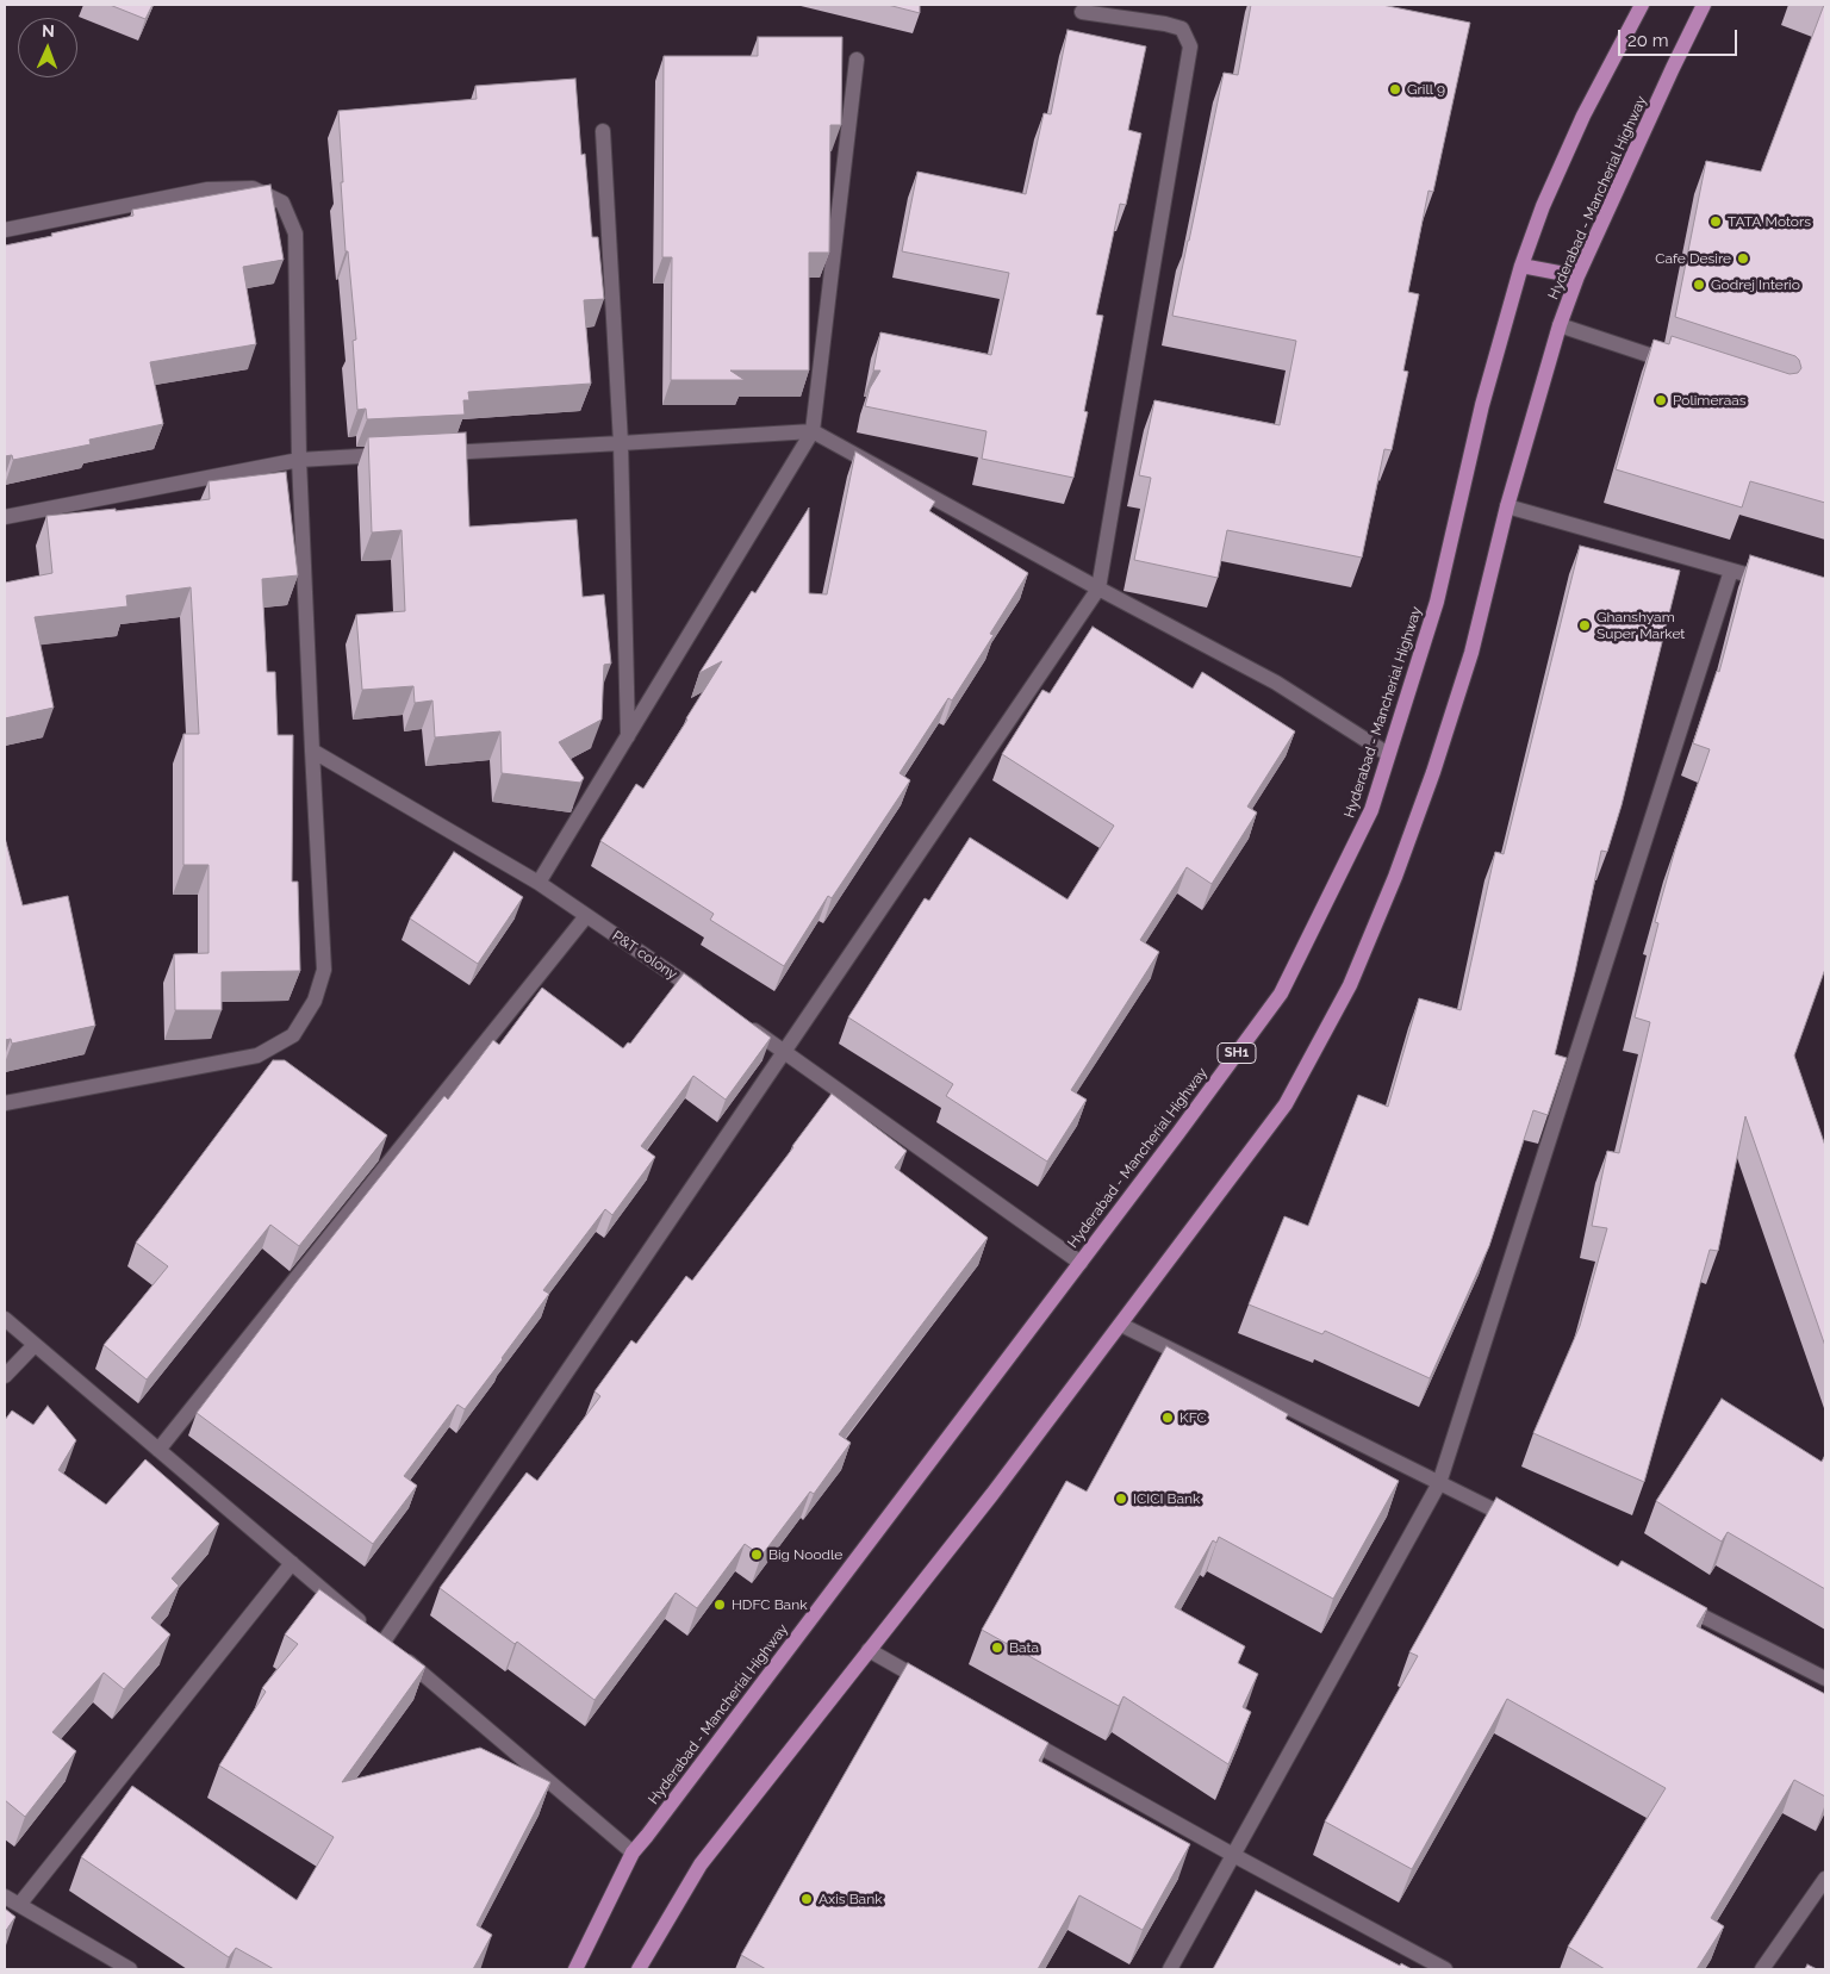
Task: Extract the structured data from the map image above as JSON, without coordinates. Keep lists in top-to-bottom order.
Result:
{
  "streets": {
    "main road": ["Hyderabad - Mancherial Highway", "SH1"],
    "street": ["P&T colony"]
  },
  "places": [
    "Grill 9",
    "TATA Motors",
    "Cafe Desire",
    "Godrej Interio",
    "Polimeraas",
    "Ghanshyam Super Market",
    "KFC",
    "ICICI Bank",
    "Big Noodle",
    "HDFC Bank",
    "Bata",
    "Axis Bank"
  ],
  "scale_bar": "20 m",
  "north": "top"
}
